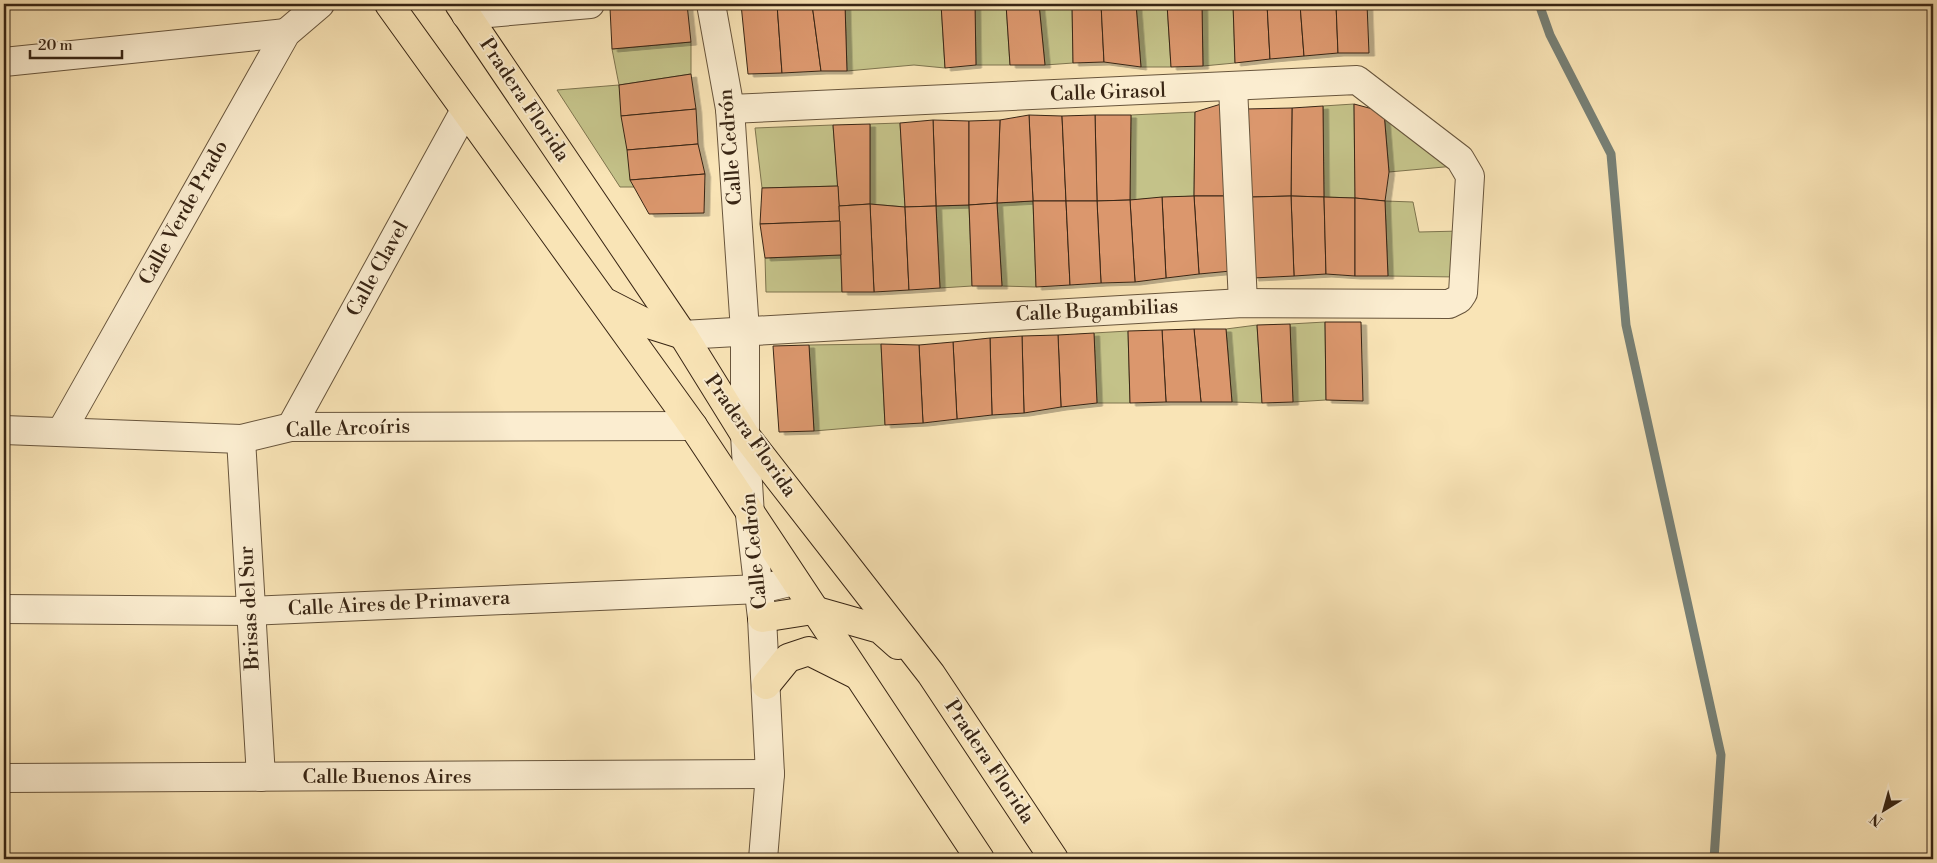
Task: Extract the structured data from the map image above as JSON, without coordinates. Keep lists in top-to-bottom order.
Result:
{
  "streets": {
    "main road": ["Pradera Florida"],
    "street": [
      "Calle Girasol",
      "Calle Cedrón",
      "Calle Verde Prado",
      "Calle Clavel",
      "Calle Bugambilias",
      "Calle Arcoíris",
      "Calle Aires de Primavera",
      "Brisas del Sur",
      "Calle Buenos Aires"
    ]
  },
  "crossings": [
    ["Calle Girasol", "Calle Cedrón"],
    ["Calle Girasol", "Calle Bugambilias"],
    ["Pradera Florida", "Calle Cedrón"],
    ["Pradera Florida", "Calle Clavel"],
    ["Pradera Florida", "Calle Bugambilias"],
    ["Pradera Florida", "Calle Arcoíris"],
    ["Pradera Florida", "Calle Aires de Primavera"],
    ["Calle Cedrón", "Calle Bugambilias"],
    ["Calle Cedrón", "Calle Aires de Primavera"],
    ["Calle Cedrón", "Calle Buenos Aires"],
    ["Calle Verde Prado", "Calle Arcoíris"],
    ["Calle Clavel", "Calle Arcoíris"],
    ["Calle Arcoíris", "Brisas del Sur"],
    ["Calle Aires de Primavera", "Brisas del Sur"],
    ["Brisas del Sur", "Calle Buenos Aires"]
  ],
  "scale_bar": "20 m",
  "north": "bottom left"
}
